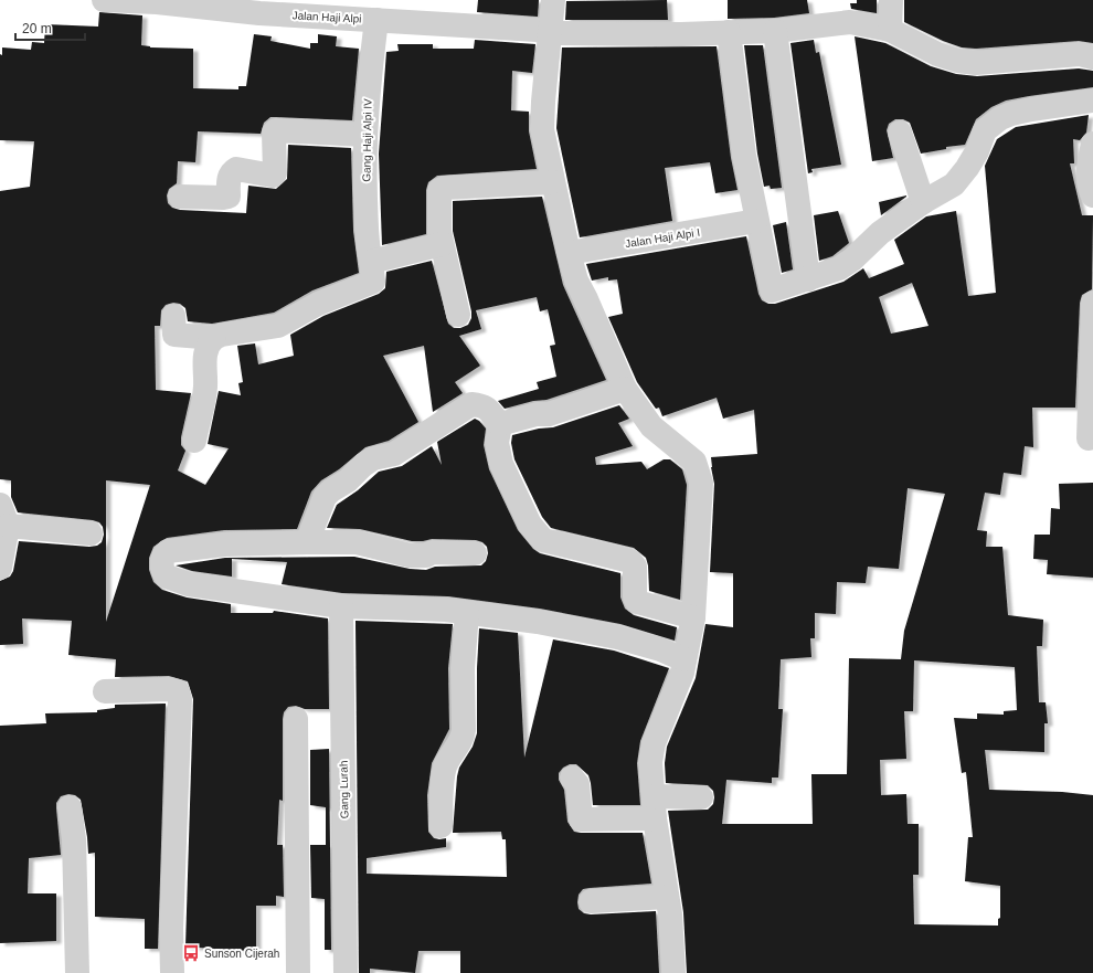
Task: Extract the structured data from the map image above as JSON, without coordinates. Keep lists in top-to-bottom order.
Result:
{
  "streets": {
    "street": [
      "Jalan Haji Alpi",
      "Gang Haji Alpi IV",
      "Jalan Haji Alpi I",
      "Gang Lurah"
    ]
  },
  "crossings": [
    ["Jalan Haji Alpi", "Gang Haji Alpi IV"]
  ],
  "places": {
    "bus stop": ["Sunson Cijerah"]
  },
  "scale_bar": "20 m"
}
